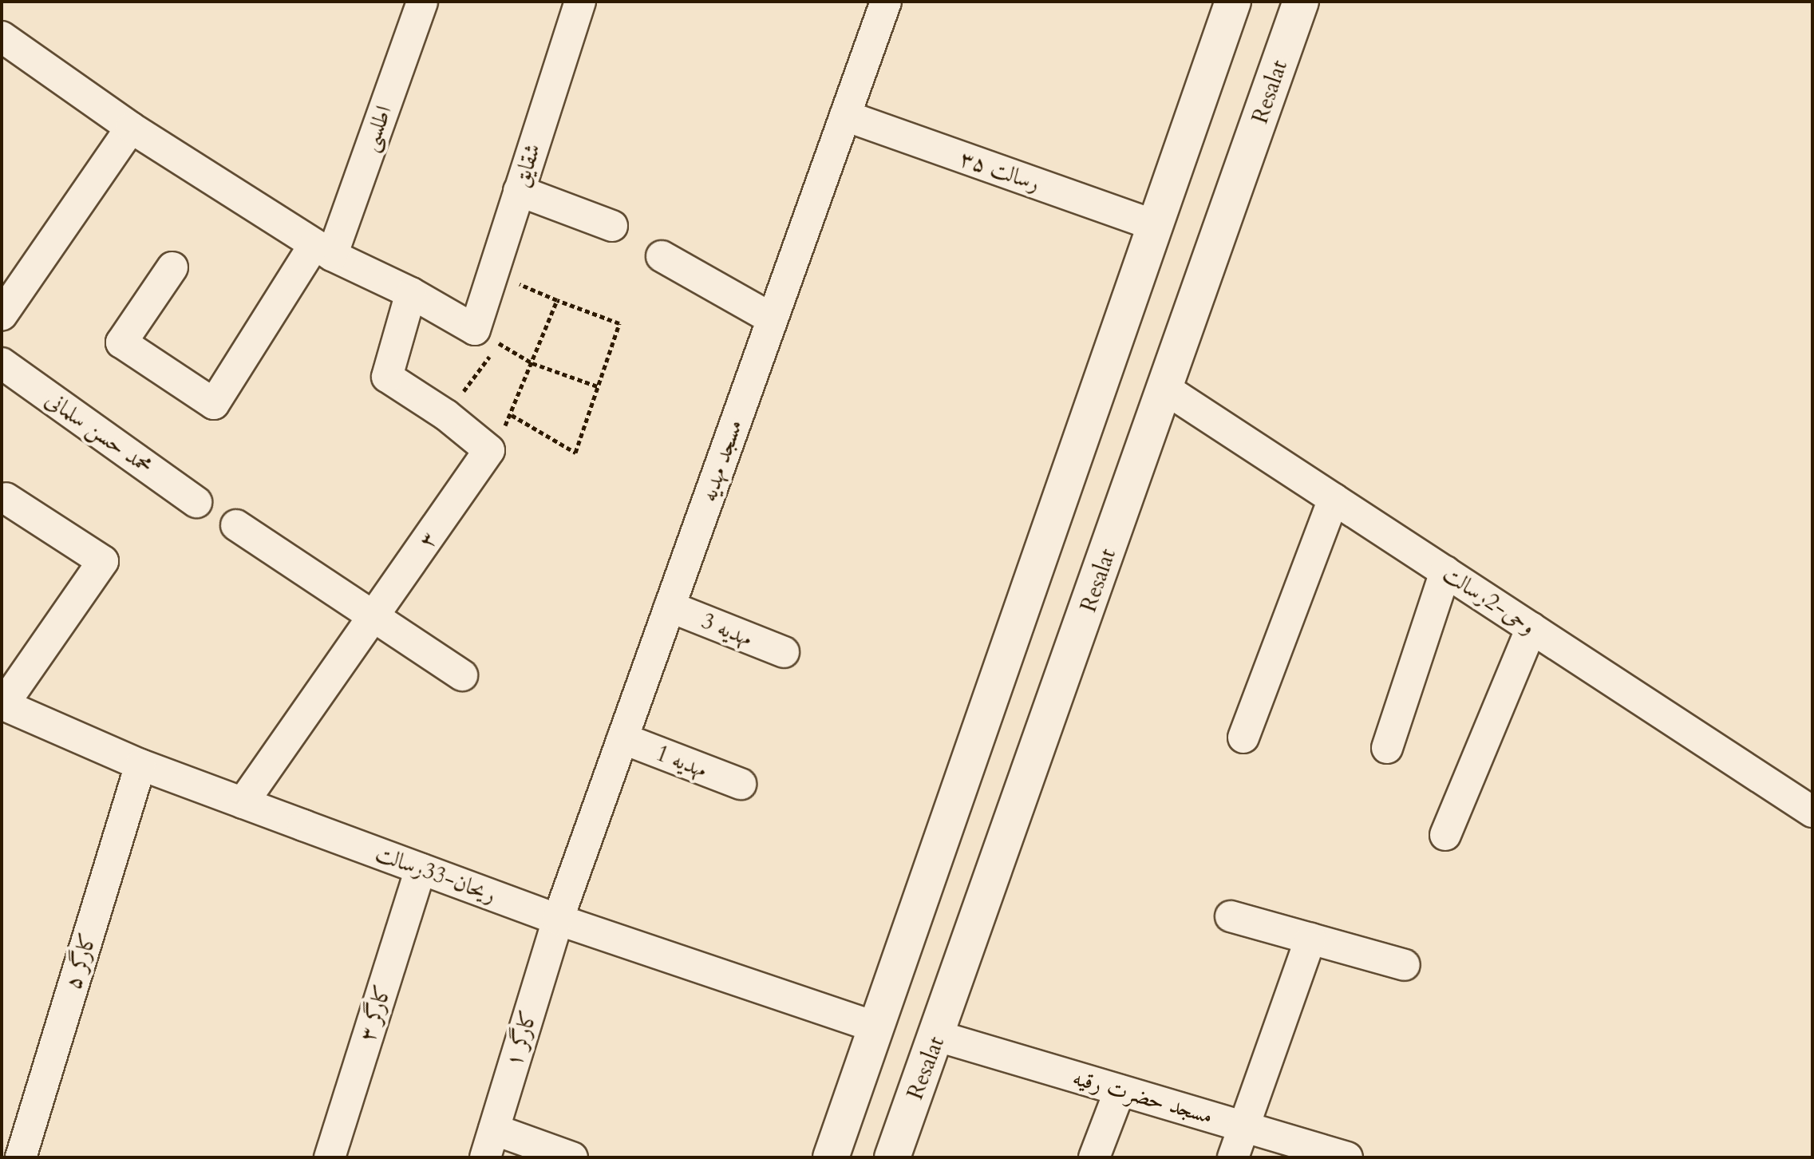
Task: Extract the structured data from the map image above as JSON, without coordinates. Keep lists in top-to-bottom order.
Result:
{
  "streets": {
    "main road": ["Resalat"],
    "street": [
      "اطلسی",
      "شقایق",
      "رسالت ۳۵",
      "محمد حسن سلمانی",
      "مسجد مهدیه",
      "۳",
      "وحی-2رسالت",
      "مهدیه 3",
      "مهدیه 1",
      "ریحان-33رسالت",
      "کارگر ۵",
      "کارگر ۳",
      "کارگر ۱",
      "مسجد حضرت رقیه"
    ]
  },
  "crossings": [
    ["Resalat", "وحی-2رسالت"],
    ["Resalat", "مسجد حضرت رقیه"],
    ["رسالت ۳۵", "مسجد مهدیه"],
    ["مسجد مهدیه", "مهدیه 3"],
    ["مسجد مهدیه", "مهدیه 1"],
    ["مسجد مهدیه", "ریحان-33رسالت"],
    ["مسجد مهدیه", "کارگر ۱"],
    ["۳", "ریحان-33رسالت"],
    ["ریحان-33رسالت", "کارگر ۵"],
    ["ریحان-33رسالت", "کارگر ۳"],
    ["ریحان-33رسالت", "کارگر ۱"]
  ]
}
